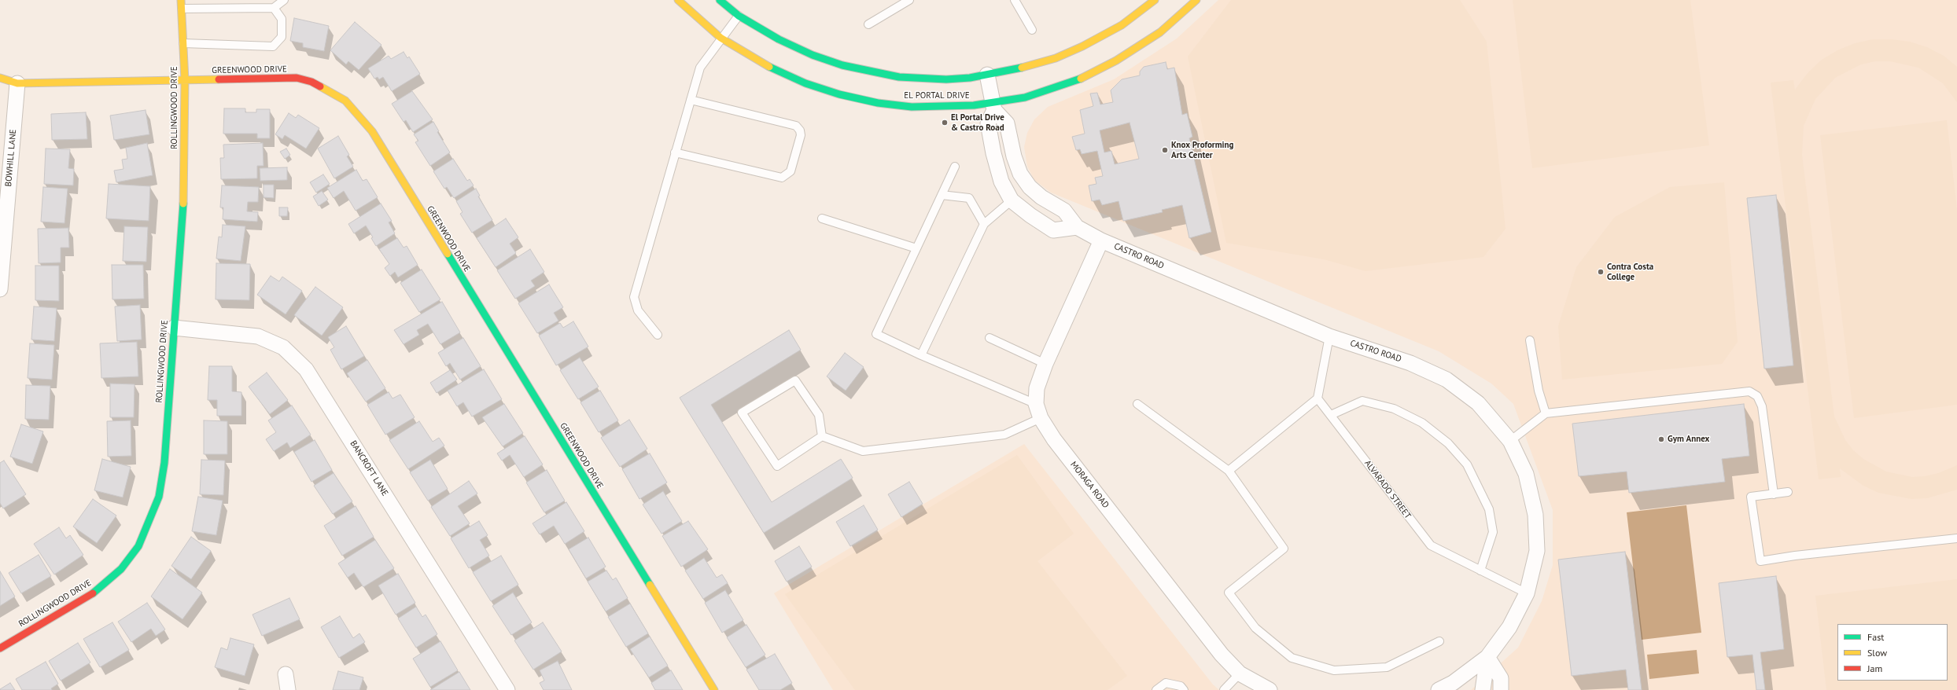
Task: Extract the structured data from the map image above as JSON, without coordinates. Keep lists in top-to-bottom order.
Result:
{
  "streets": {
    "street": [
      "GREENWOOD DRIVE",
      "EL PORTAL DRIVE",
      "ROLLINGWOOD DRIVE",
      "BOWHILL LANE",
      "CASTRO ROAD",
      "BANCROFT LANE",
      "MORAGA ROAD"
    ],
    "lane": ["ALVARADO STREET"]
  },
  "crossings": [
    ["GREENWOOD DRIVE", "ROLLINGWOOD DRIVE"],
    ["GREENWOOD DRIVE", "BOWHILL LANE"],
    ["EL PORTAL DRIVE", "CASTRO ROAD"],
    ["ROLLINGWOOD DRIVE", "BANCROFT LANE"],
    ["CASTRO ROAD", "MORAGA ROAD"],
    ["CASTRO ROAD", "ALVARADO STREET"]
  ],
  "places": [
    "El Portal Drive & Castro Road",
    "Knox Proforming Arts Center",
    "Contra Costa College",
    "Gym Annex"
  ],
  "legend": ["Fast", "Slow", "Jam"]
}
